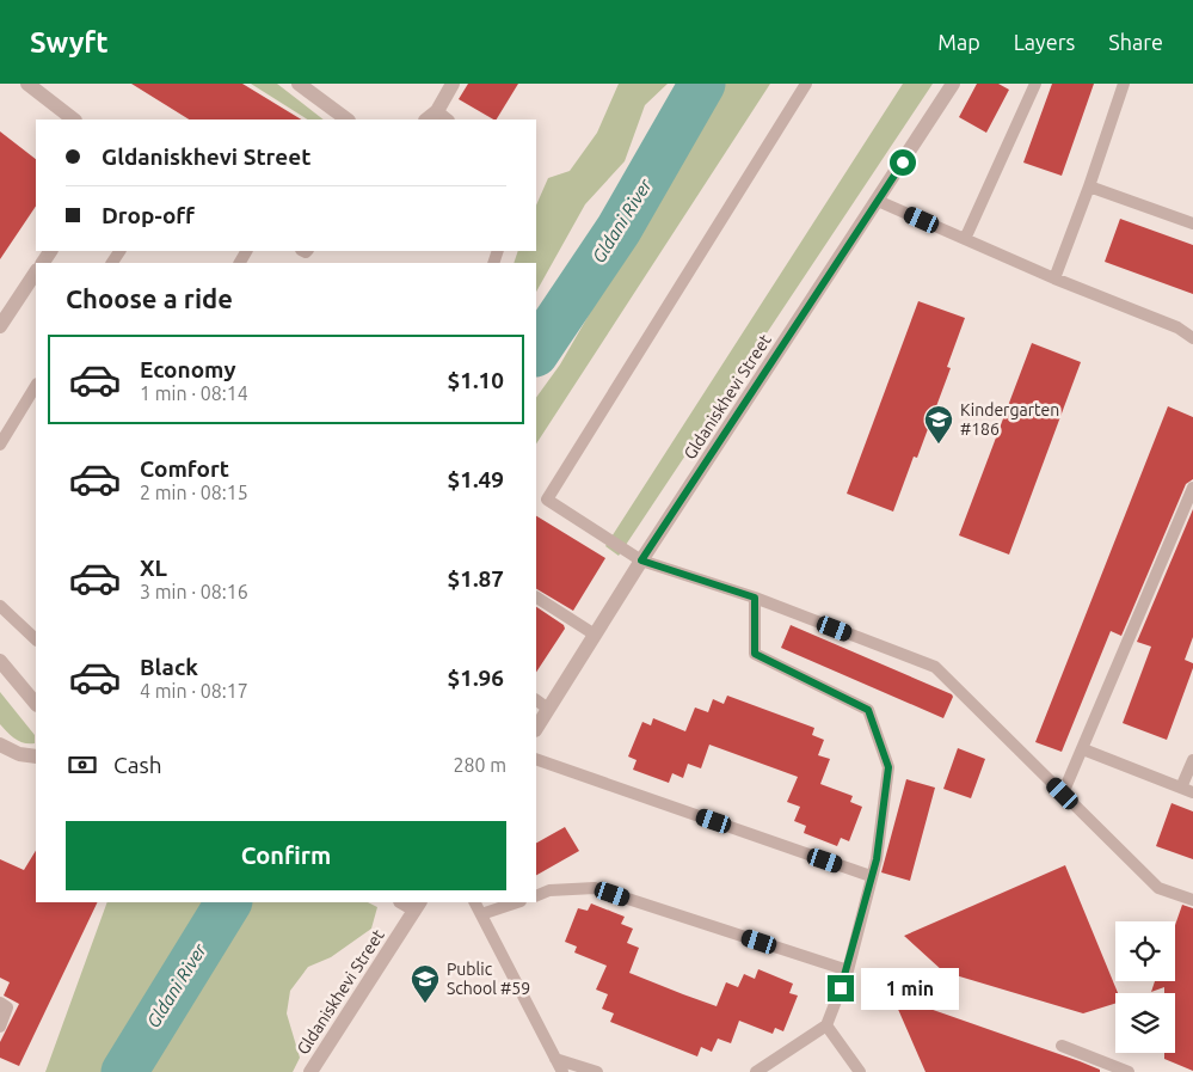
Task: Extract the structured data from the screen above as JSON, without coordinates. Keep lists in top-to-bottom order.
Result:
{
  "streets": {
    "street": ["Gldaniskhevi Street"]
  },
  "water": ["Gldani River"],
  "places": {
    "school or university": ["Kindergarten #186", "Public School #59"]
  },
  "page": {
    "header": "Swyft",
    "nav": ["Map", "Layers", "Share"],
    "banner": ["Gldaniskhevi Street", "Drop-off"],
    "heading": "Choose a ride",
    "list": [
      {
        "name": "Economy",
        "note": "1 min · 08:14",
        "value": "$1.10"
      },
      {
        "name": "Comfort",
        "note": "2 min · 08:15",
        "value": "$1.49"
      },
      {
        "name": "XL",
        "note": "3 min · 08:16",
        "value": "$1.87"
      },
      {
        "name": "Black",
        "note": "4 min · 08:17",
        "value": "$1.96"
      }
    ],
    "pay": ["Cash", "280 m"],
    "buttons": "Confirm",
    "bubble": "1 min"
  }
}
